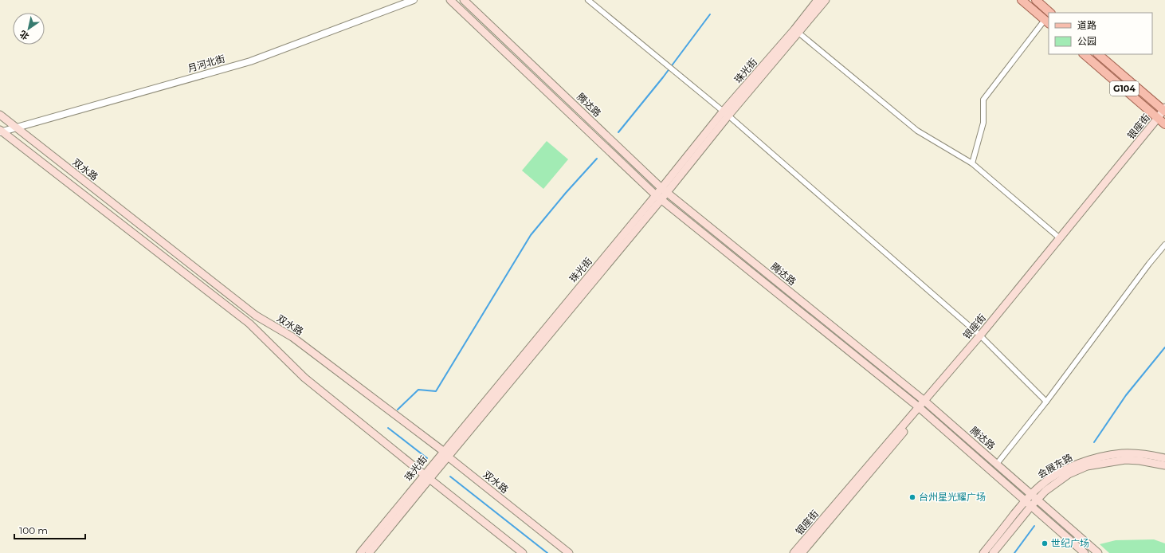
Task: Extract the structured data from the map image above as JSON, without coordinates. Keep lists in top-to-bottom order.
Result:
{
  "streets": {
    "main road": [
      "珠光街",
      "G104",
      "腾达路",
      "银座街",
      "双水路",
      "会展东路"
    ],
    "street": ["月河北街"]
  },
  "crossings": [
    ["月河北街", "双水路"],
    ["珠光街", "腾达路"],
    ["珠光街", "双水路"],
    ["G104", "银座街"],
    ["腾达路", "银座街"],
    ["腾达路", "会展东路"]
  ],
  "places": ["台州星光耀广场", "世纪广场"],
  "legend": ["道路", "公园"],
  "scale_bar": "100 m",
  "north": "bottom left"
}
